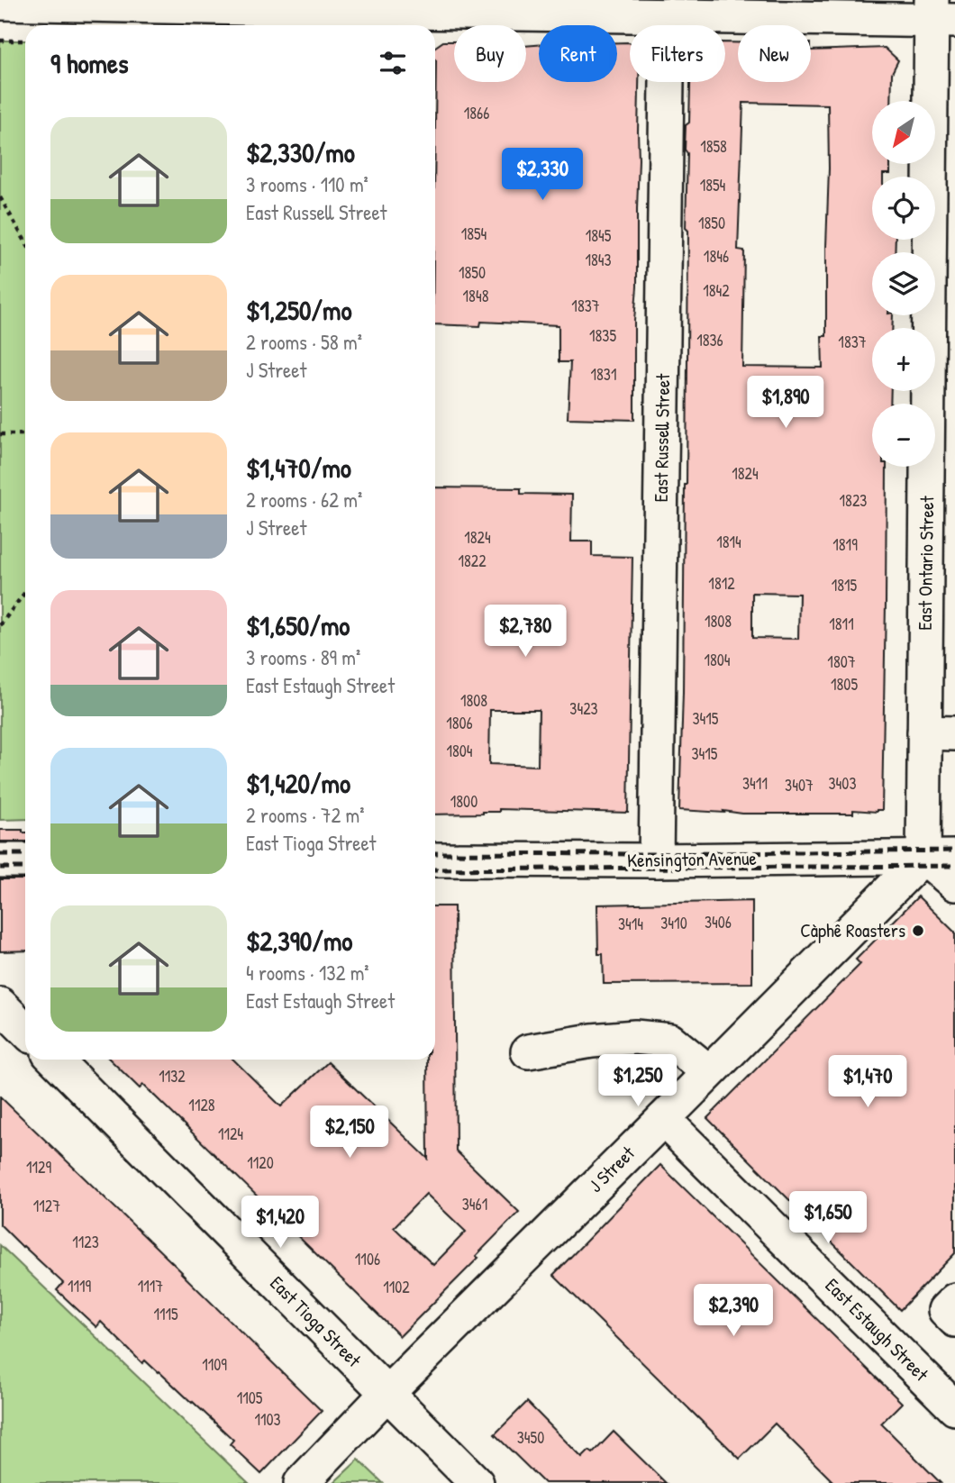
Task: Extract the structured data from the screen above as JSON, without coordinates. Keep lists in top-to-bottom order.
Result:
{
  "streets": {
    "street": [
      "East Russell Street",
      "East Ontario Street",
      "Kensington Avenue",
      "J Street",
      "East Tioga Street",
      "East Estaugh Street"
    ]
  },
  "crossings": [
    ["East Russell Street", "Kensington Avenue"],
    ["East Ontario Street", "Kensington Avenue"],
    ["East Ontario Street", "J Street"],
    ["Kensington Avenue", "J Street"],
    ["J Street", "East Tioga Street"],
    ["J Street", "East Estaugh Street"]
  ],
  "places": ["Càphê Roasters"],
  "house_numbers": [
    "1866",
    "1858",
    "1854",
    "1850",
    "1854",
    "1845",
    "1846",
    "1843",
    "1850",
    "1842",
    "1848",
    "1837",
    "1835",
    "1836",
    "1837",
    "1831",
    "1824",
    "1823",
    "1824",
    "1814",
    "1819",
    "1822",
    "1812",
    "1815",
    "1808",
    "1811",
    "1804",
    "1807",
    "1805",
    "1808",
    "3423",
    "3415",
    "1806",
    "1804",
    "3415",
    "3411",
    "3403",
    "3407",
    "1800",
    "3406",
    "3410",
    "3414",
    "1132",
    "1128",
    "1124",
    "1120",
    "1129",
    "3461",
    "1127",
    "1123",
    "1106",
    "1119",
    "1117",
    "1102",
    "1115",
    "1109",
    "1105",
    "1103",
    "3450"
  ],
  "north": "bottom left",
  "page": {
    "chip": [
      "Buy",
      "Rent",
      "Filters",
      "New"
    ],
    "heading": "9 homes",
    "map_buttons": ["+", "−"],
    "list": [
      {
        "name": "$2,330/mo",
        "note": "3 rooms · 110 m² · East Russell Street"
      },
      {
        "name": "$1,250/mo",
        "note": "2 rooms · 58 m² · J Street"
      },
      {
        "name": "$1,470/mo",
        "note": "2 rooms · 62 m² · J Street"
      },
      {
        "name": "$1,650/mo",
        "note": "3 rooms · 89 m² · East Estaugh Street"
      },
      {
        "name": "$1,420/mo",
        "note": "2 rooms · 72 m² · East Tioga Street"
      },
      {
        "name": "$2,390/mo",
        "note": "4 rooms · 132 m² · East Estaugh Street"
      }
    ],
    "price": [
      "$2,330",
      "$1,890",
      "$2,780",
      "$1,250",
      "$1,470",
      "$2,150",
      "$1,650",
      "$1,420",
      "$2,390"
    ]
  }
}
